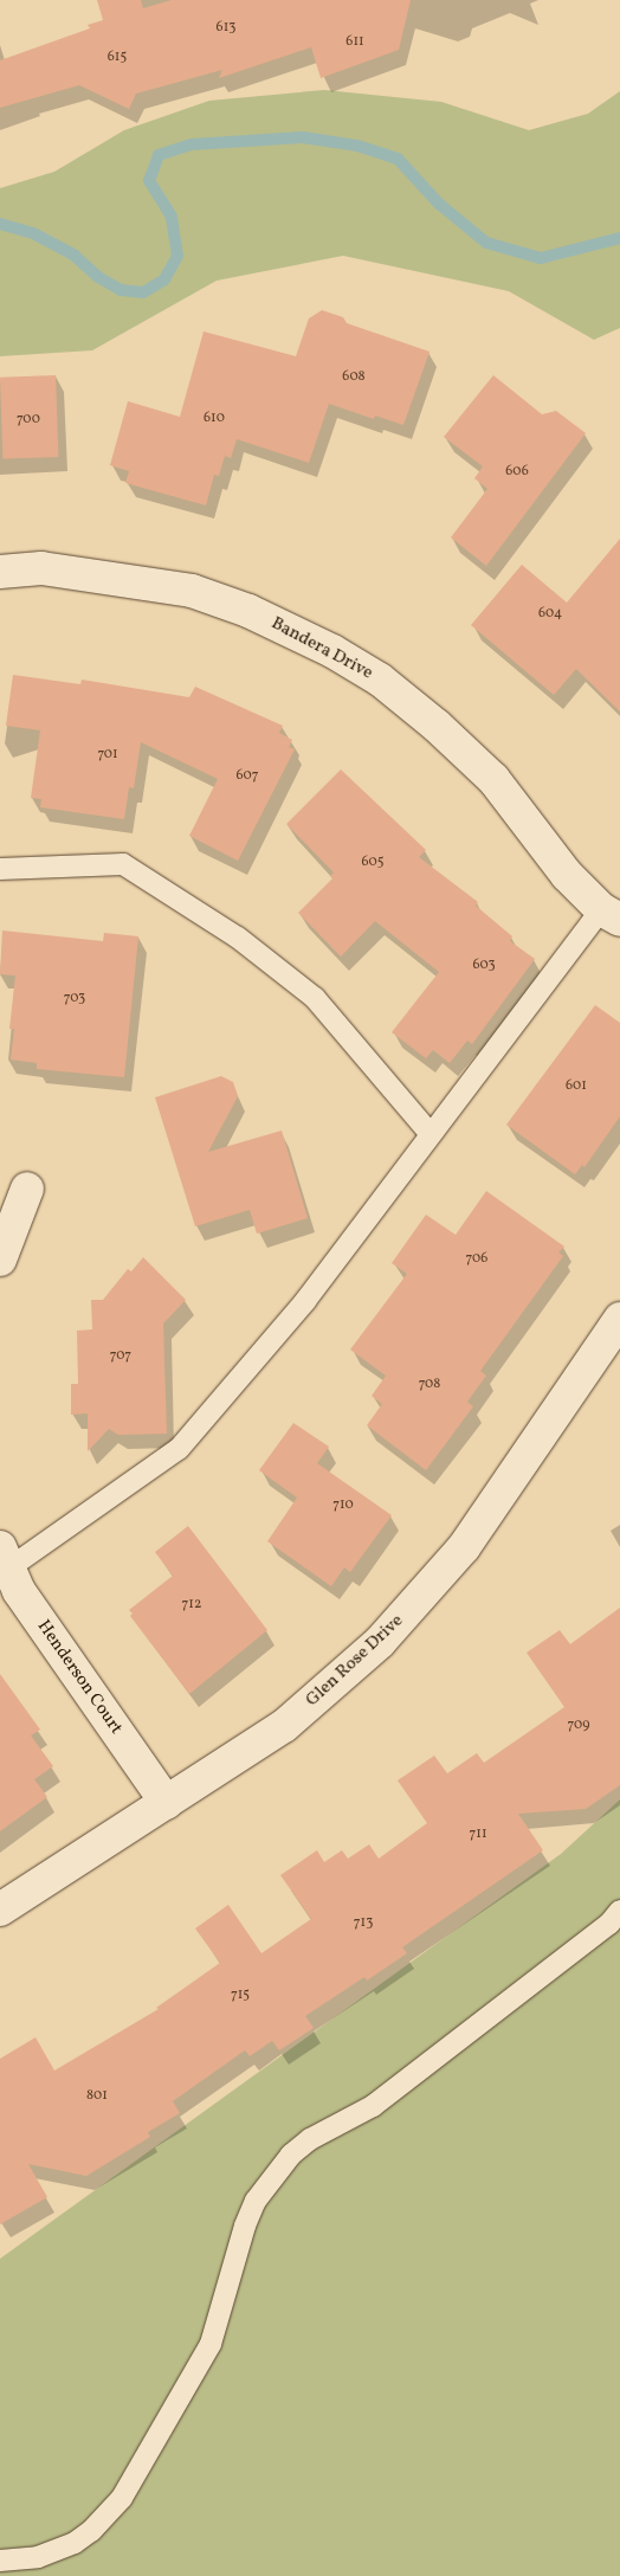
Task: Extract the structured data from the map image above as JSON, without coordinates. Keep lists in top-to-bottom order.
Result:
{
  "streets": {
    "street": ["Bandera Drive", "Glen Rose Drive", "Henderson Court"]
  },
  "crossings": [
    ["Glen Rose Drive", "Henderson Court"]
  ],
  "house_numbers": [
    "613",
    "611",
    "615",
    "608",
    "610",
    "700",
    "606",
    "604",
    "701",
    "607",
    "605",
    "603",
    "703",
    "601",
    "706",
    "707",
    "708",
    "710",
    "712",
    "709",
    "711",
    "713",
    "715",
    "801"
  ]
}
